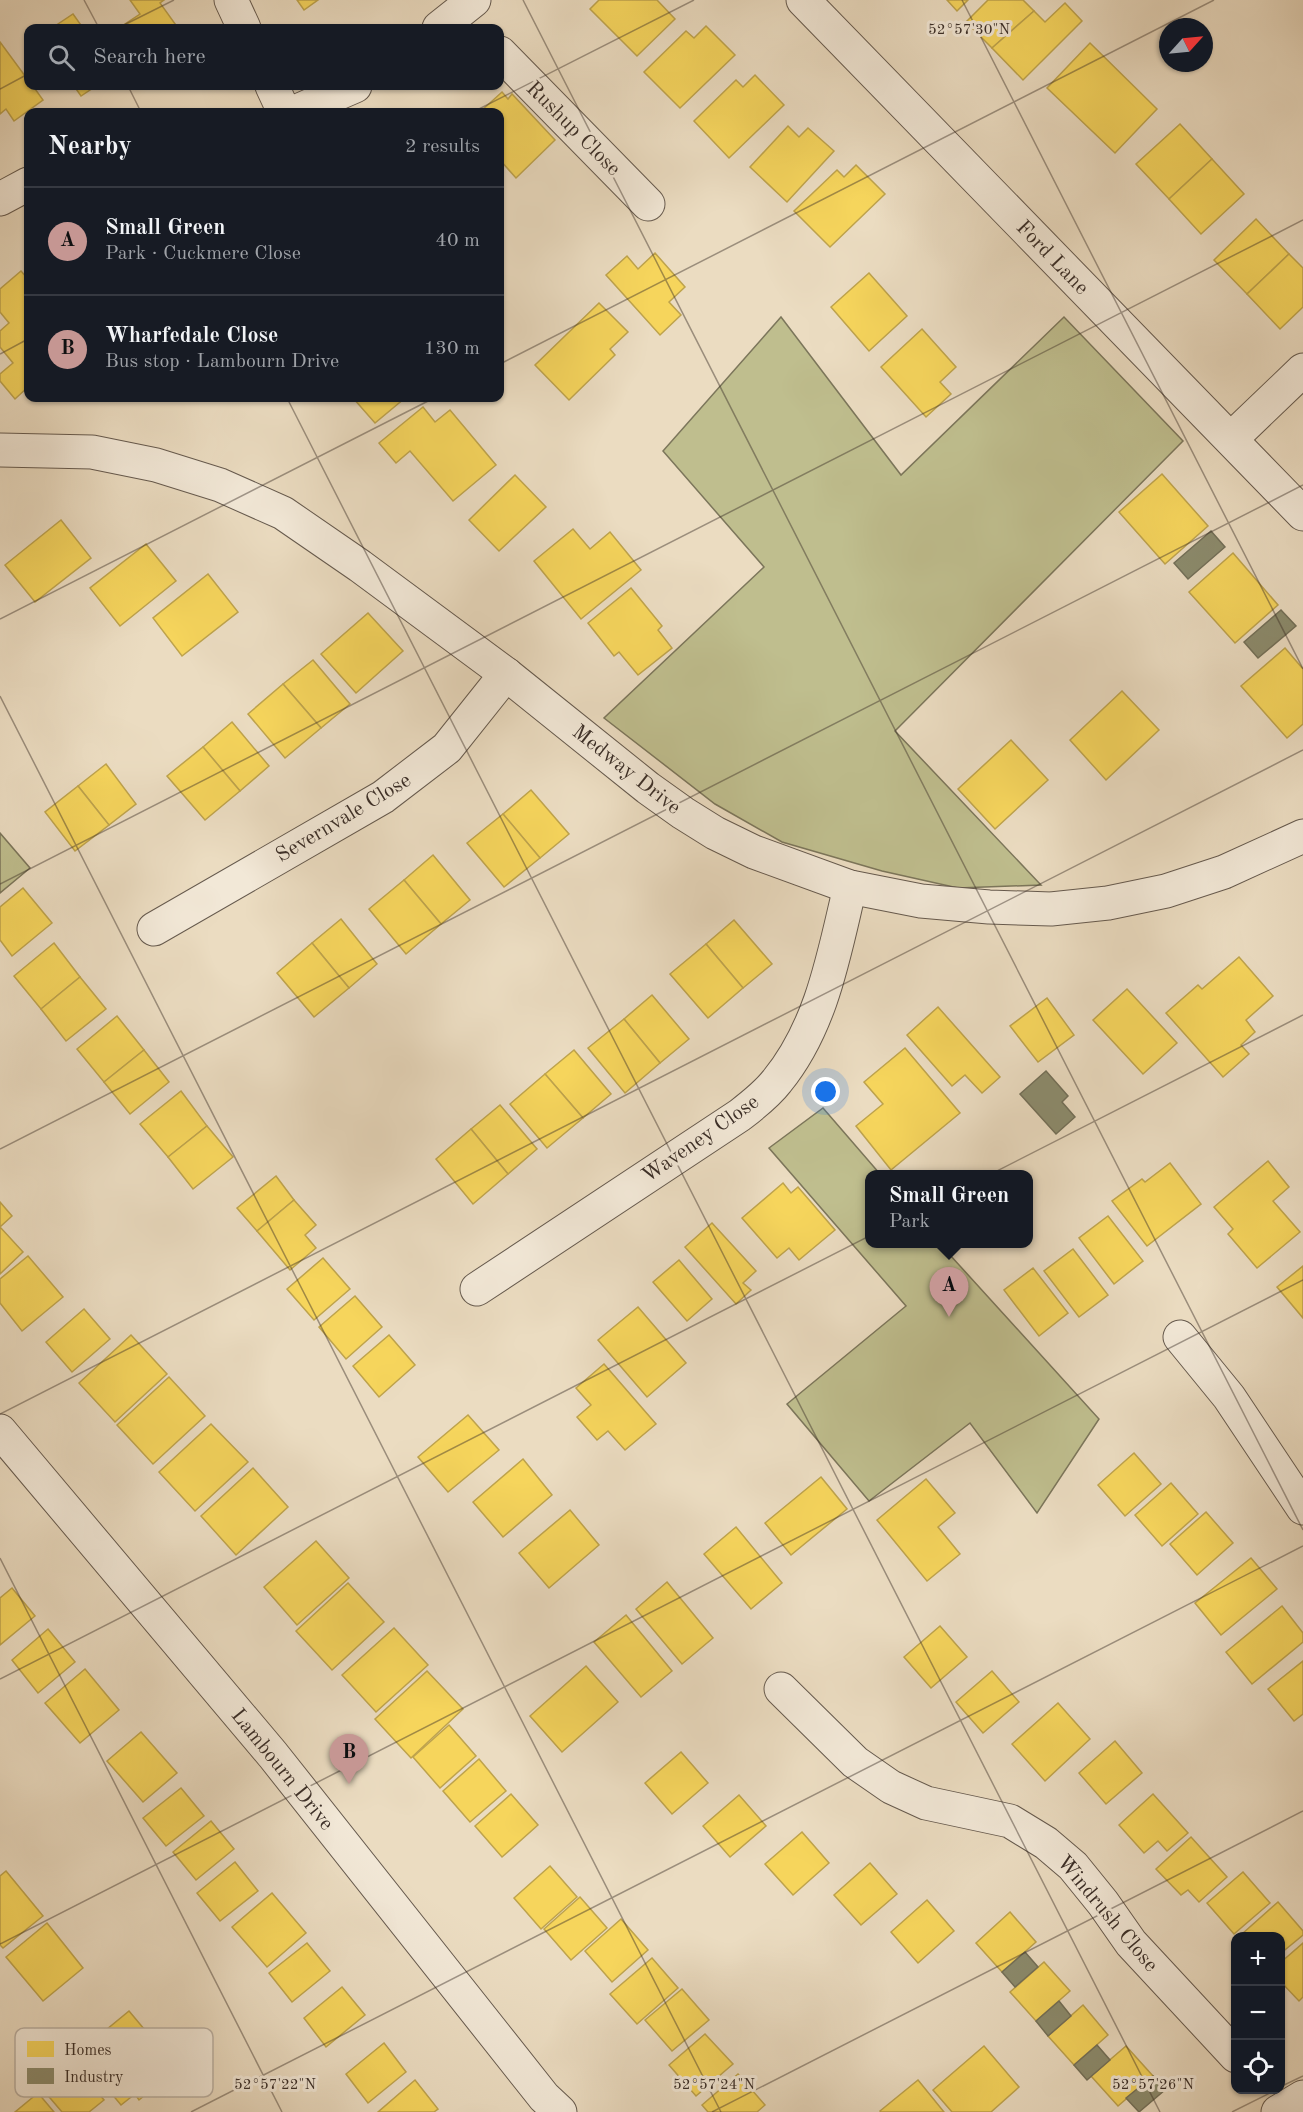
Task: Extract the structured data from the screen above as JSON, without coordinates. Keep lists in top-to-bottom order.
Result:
{
  "streets": {
    "street": [
      "Rushup Close",
      "Ford Lane",
      "Medway Drive",
      "Severnvale Close",
      "Waveney Close",
      "Lambourn Drive",
      "Windrush Close"
    ]
  },
  "crossings": [
    ["Medway Drive", "Severnvale Close"],
    ["Medway Drive", "Waveney Close"]
  ],
  "legend": ["Homes", "Industry"],
  "north": "top right",
  "page": {
    "search": "Search here",
    "heading": ["Nearby", "2 results"],
    "list": [
      {
        "mark": "A",
        "name": "Small Green",
        "note": "Park · Cuckmere Close",
        "value": "40 m"
      },
      {
        "mark": "B",
        "name": "Wharfedale Close",
        "note": "Bus stop · Lambourn Drive",
        "value": "130 m"
      }
    ],
    "popup": ["Small Green", "Park"],
    "pins": ["A", "B"],
    "map_buttons": ["+", "−"]
  },
  "coordinates": [
    "52°57'30\"N",
    "52°57'22\"N",
    "52°57'24\"N",
    "52°57'26\"N"
  ]
}
